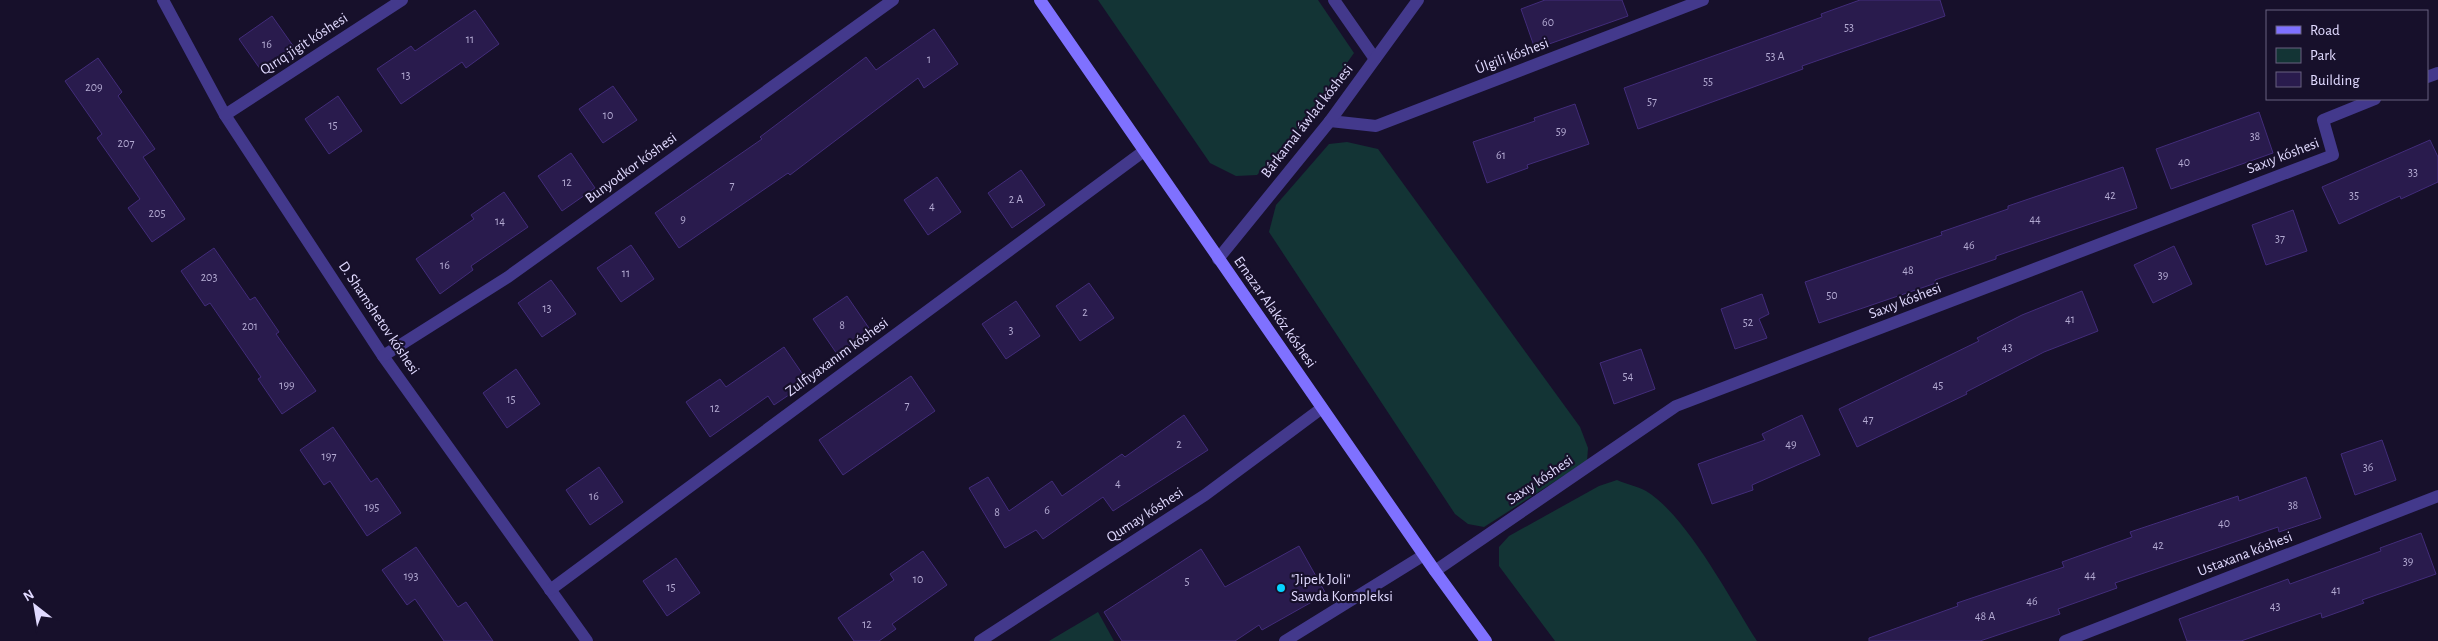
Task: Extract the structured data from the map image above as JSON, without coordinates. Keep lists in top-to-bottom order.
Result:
{
  "streets": {
    "main road": ["Ernazar Alakóz kóshesi"],
    "street": [
      "Qırıq jigit kóshesi",
      "Úlgili kóshesi",
      "Bárkamal áwlad kóshesi",
      "Saxıy kóshesi",
      "Bunyodkor kóshesi",
      "D. Shamshetov kóshesi",
      "Zulfiyaxanım kóshesi",
      "Qumay kóshesi",
      "Ustaxana kóshesi"
    ]
  },
  "crossings": [
    ["Qırıq jigit kóshesi", "D. Shamshetov kóshesi"],
    ["Úlgili kóshesi", "Bárkamal áwlad kóshesi"],
    ["Bárkamal áwlad kóshesi", "Ernazar Alakóz kóshesi"],
    ["Saxıy kóshesi", "Ernazar Alakóz kóshesi"],
    ["Bunyodkor kóshesi", "D. Shamshetov kóshesi"],
    ["Ernazar Alakóz kóshesi", "Zulfiyaxanım kóshesi"],
    ["Ernazar Alakóz kóshesi", "Qumay kóshesi"],
    ["D. Shamshetov kóshesi", "Zulfiyaxanım kóshesi"]
  ],
  "places": ["\"Jipek Joli\" Sawda Kompleksi"],
  "house_numbers": [
    "60",
    "53",
    "11",
    "16",
    "53 А",
    "1",
    "13",
    "55",
    "209",
    "57",
    "10",
    "15",
    "59",
    "38",
    "207",
    "61",
    "40",
    "33",
    "12",
    "7",
    "42",
    "35",
    "2 А",
    "4",
    "205",
    "9",
    "44",
    "14",
    "37",
    "46",
    "16",
    "48",
    "11",
    "39",
    "203",
    "50",
    "13",
    "2",
    "41",
    "52",
    "8",
    "201",
    "3",
    "43",
    "54",
    "199",
    "45",
    "15",
    "7",
    "12",
    "47",
    "2",
    "49",
    "197",
    "36",
    "4",
    "16",
    "38",
    "195",
    "6",
    "8",
    "40",
    "42",
    "39",
    "44",
    "193",
    "10",
    "5",
    "15",
    "41",
    "46",
    "43",
    "48 А",
    "12"
  ],
  "legend": ["Road", "Park", "Building"],
  "north": "top left"
}
